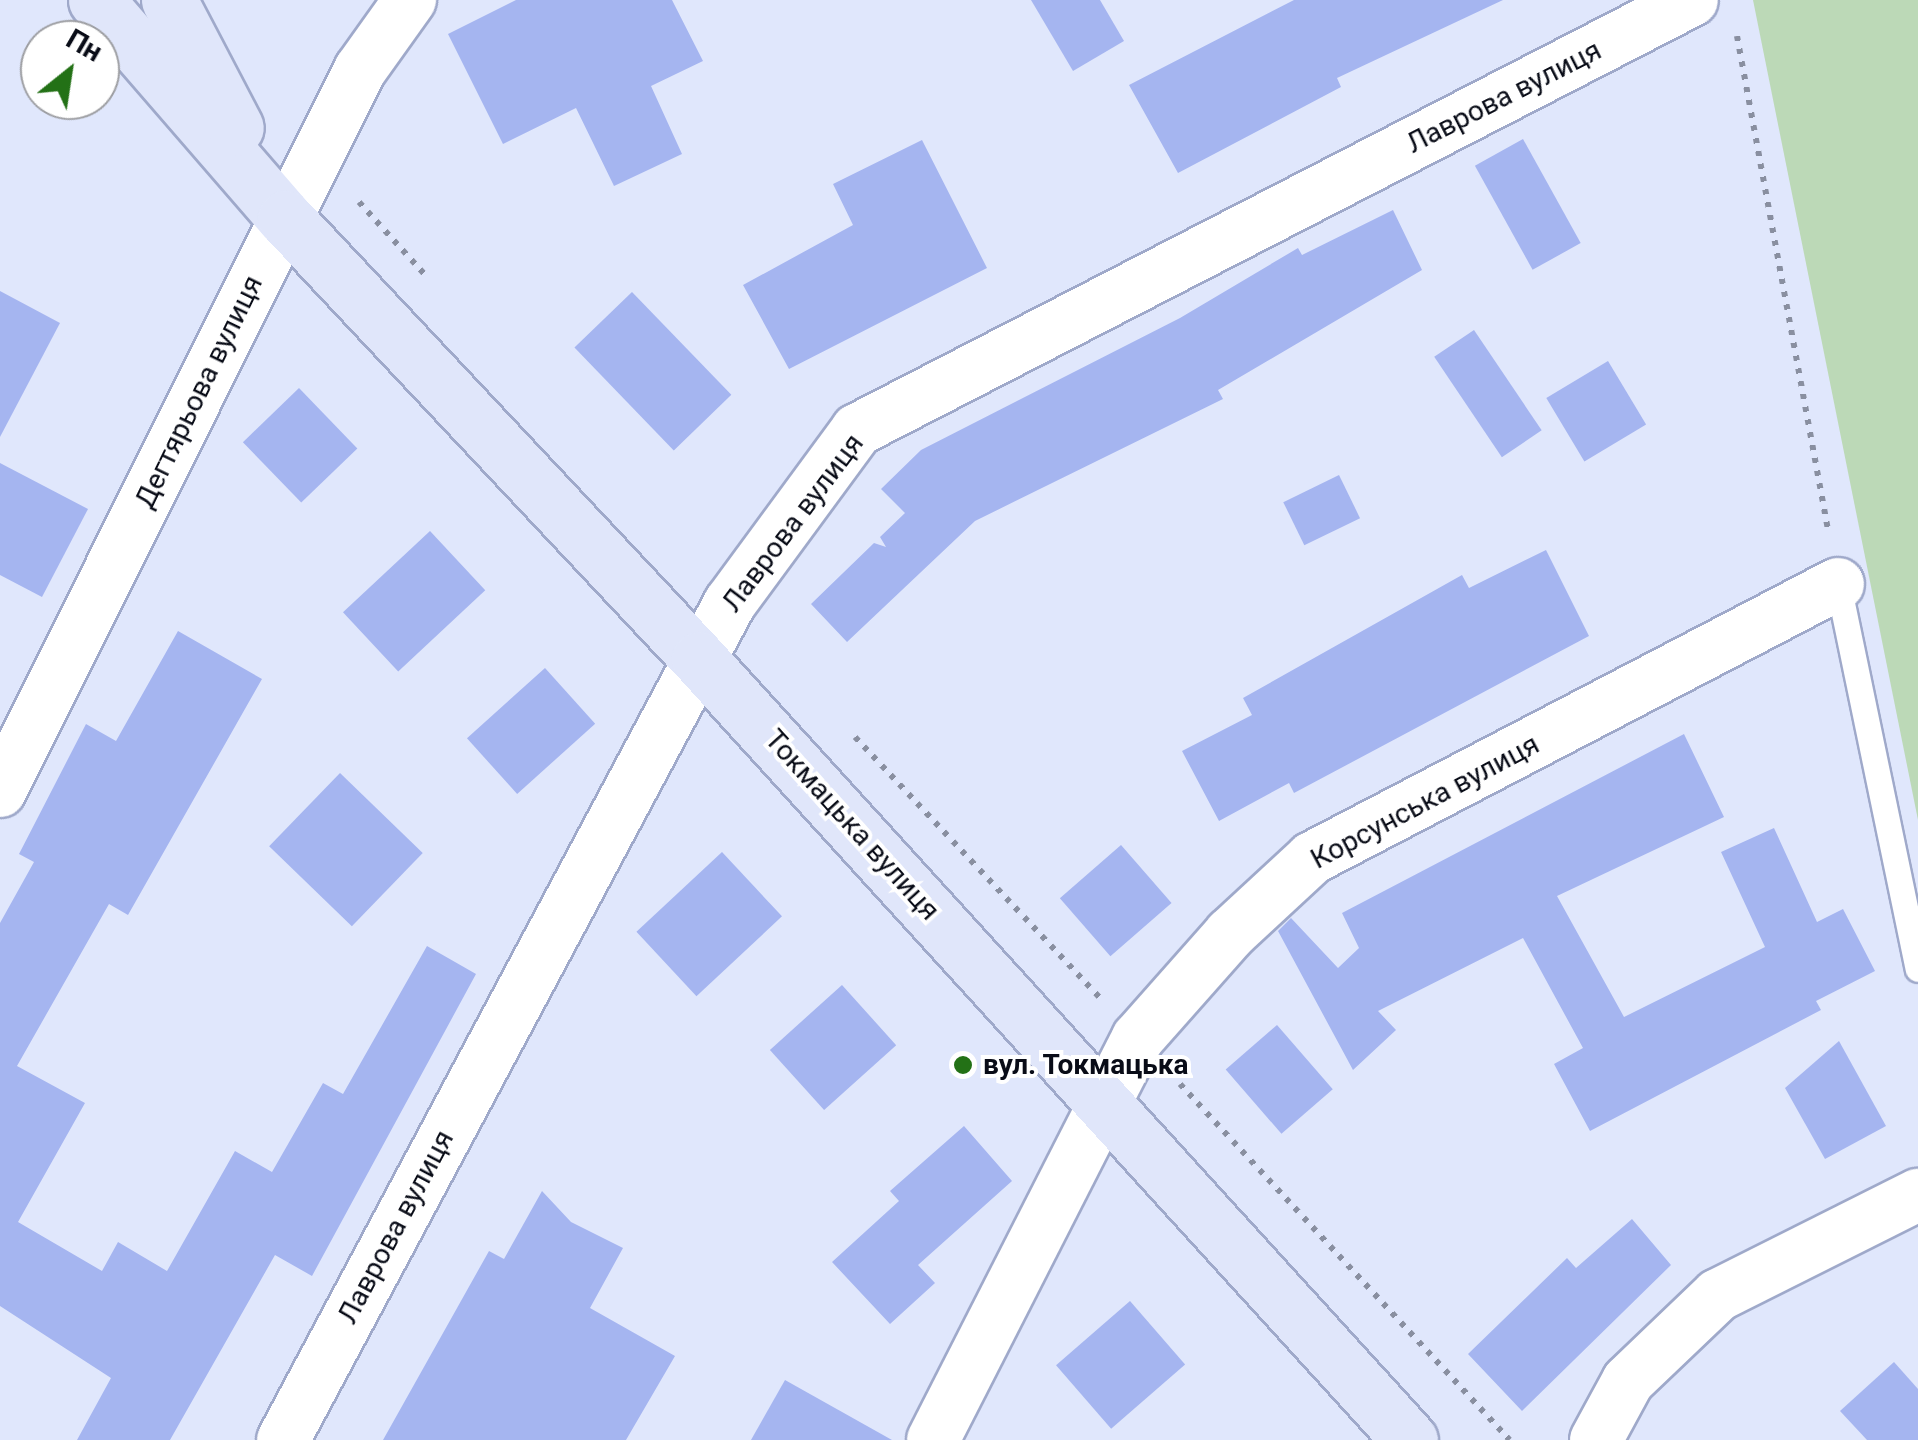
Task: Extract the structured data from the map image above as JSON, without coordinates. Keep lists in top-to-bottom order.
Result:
{
  "streets": {
    "street": [
      "Лаврова вулиця",
      "Дегтярьова вулиця",
      "Корсунська вулиця",
      "Токмацька вулиця"
    ]
  },
  "crossings": [
    ["Лаврова вулиця", "Токмацька вулиця"],
    ["Дегтярьова вулиця", "Токмацька вулиця"],
    ["Корсунська вулиця", "Токмацька вулиця"]
  ],
  "places": ["вул. Токмацька"],
  "north": "top right"
}
